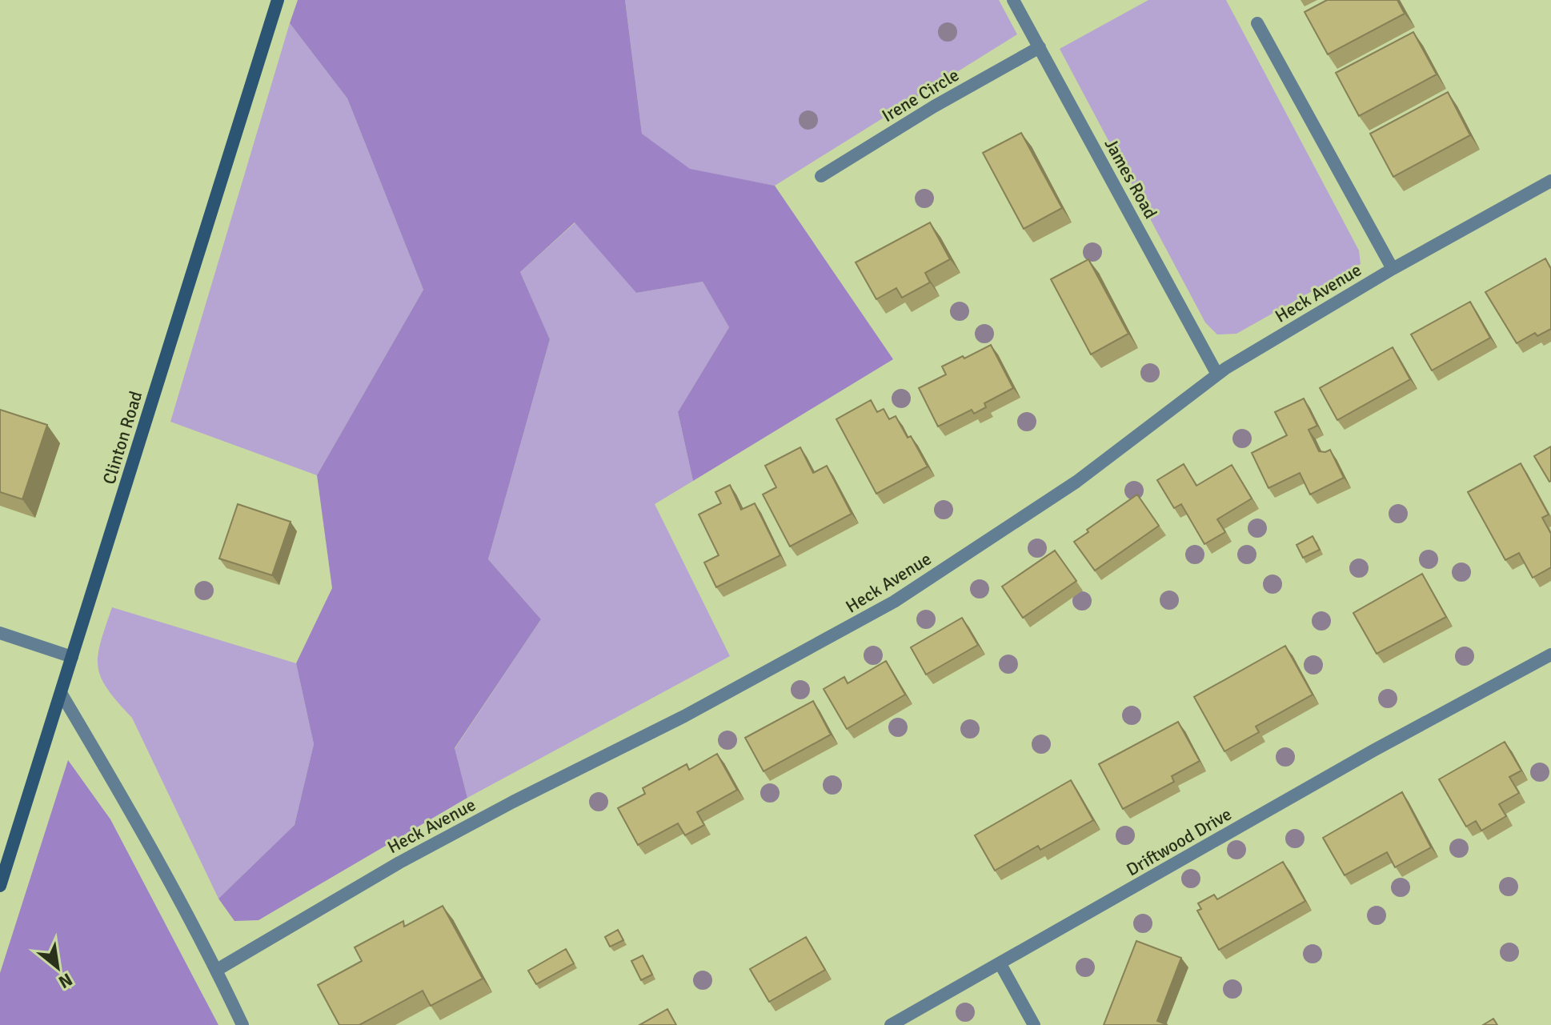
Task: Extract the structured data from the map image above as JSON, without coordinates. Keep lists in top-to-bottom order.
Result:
{
  "streets": {
    "street": [
      "Irene Circle",
      "James Road",
      "Heck Avenue",
      "Clinton Road",
      "Driftwood Drive"
    ]
  },
  "crossings": [
    ["Irene Circle", "James Road"],
    ["James Road", "Heck Avenue"]
  ],
  "north": "bottom right"
}
